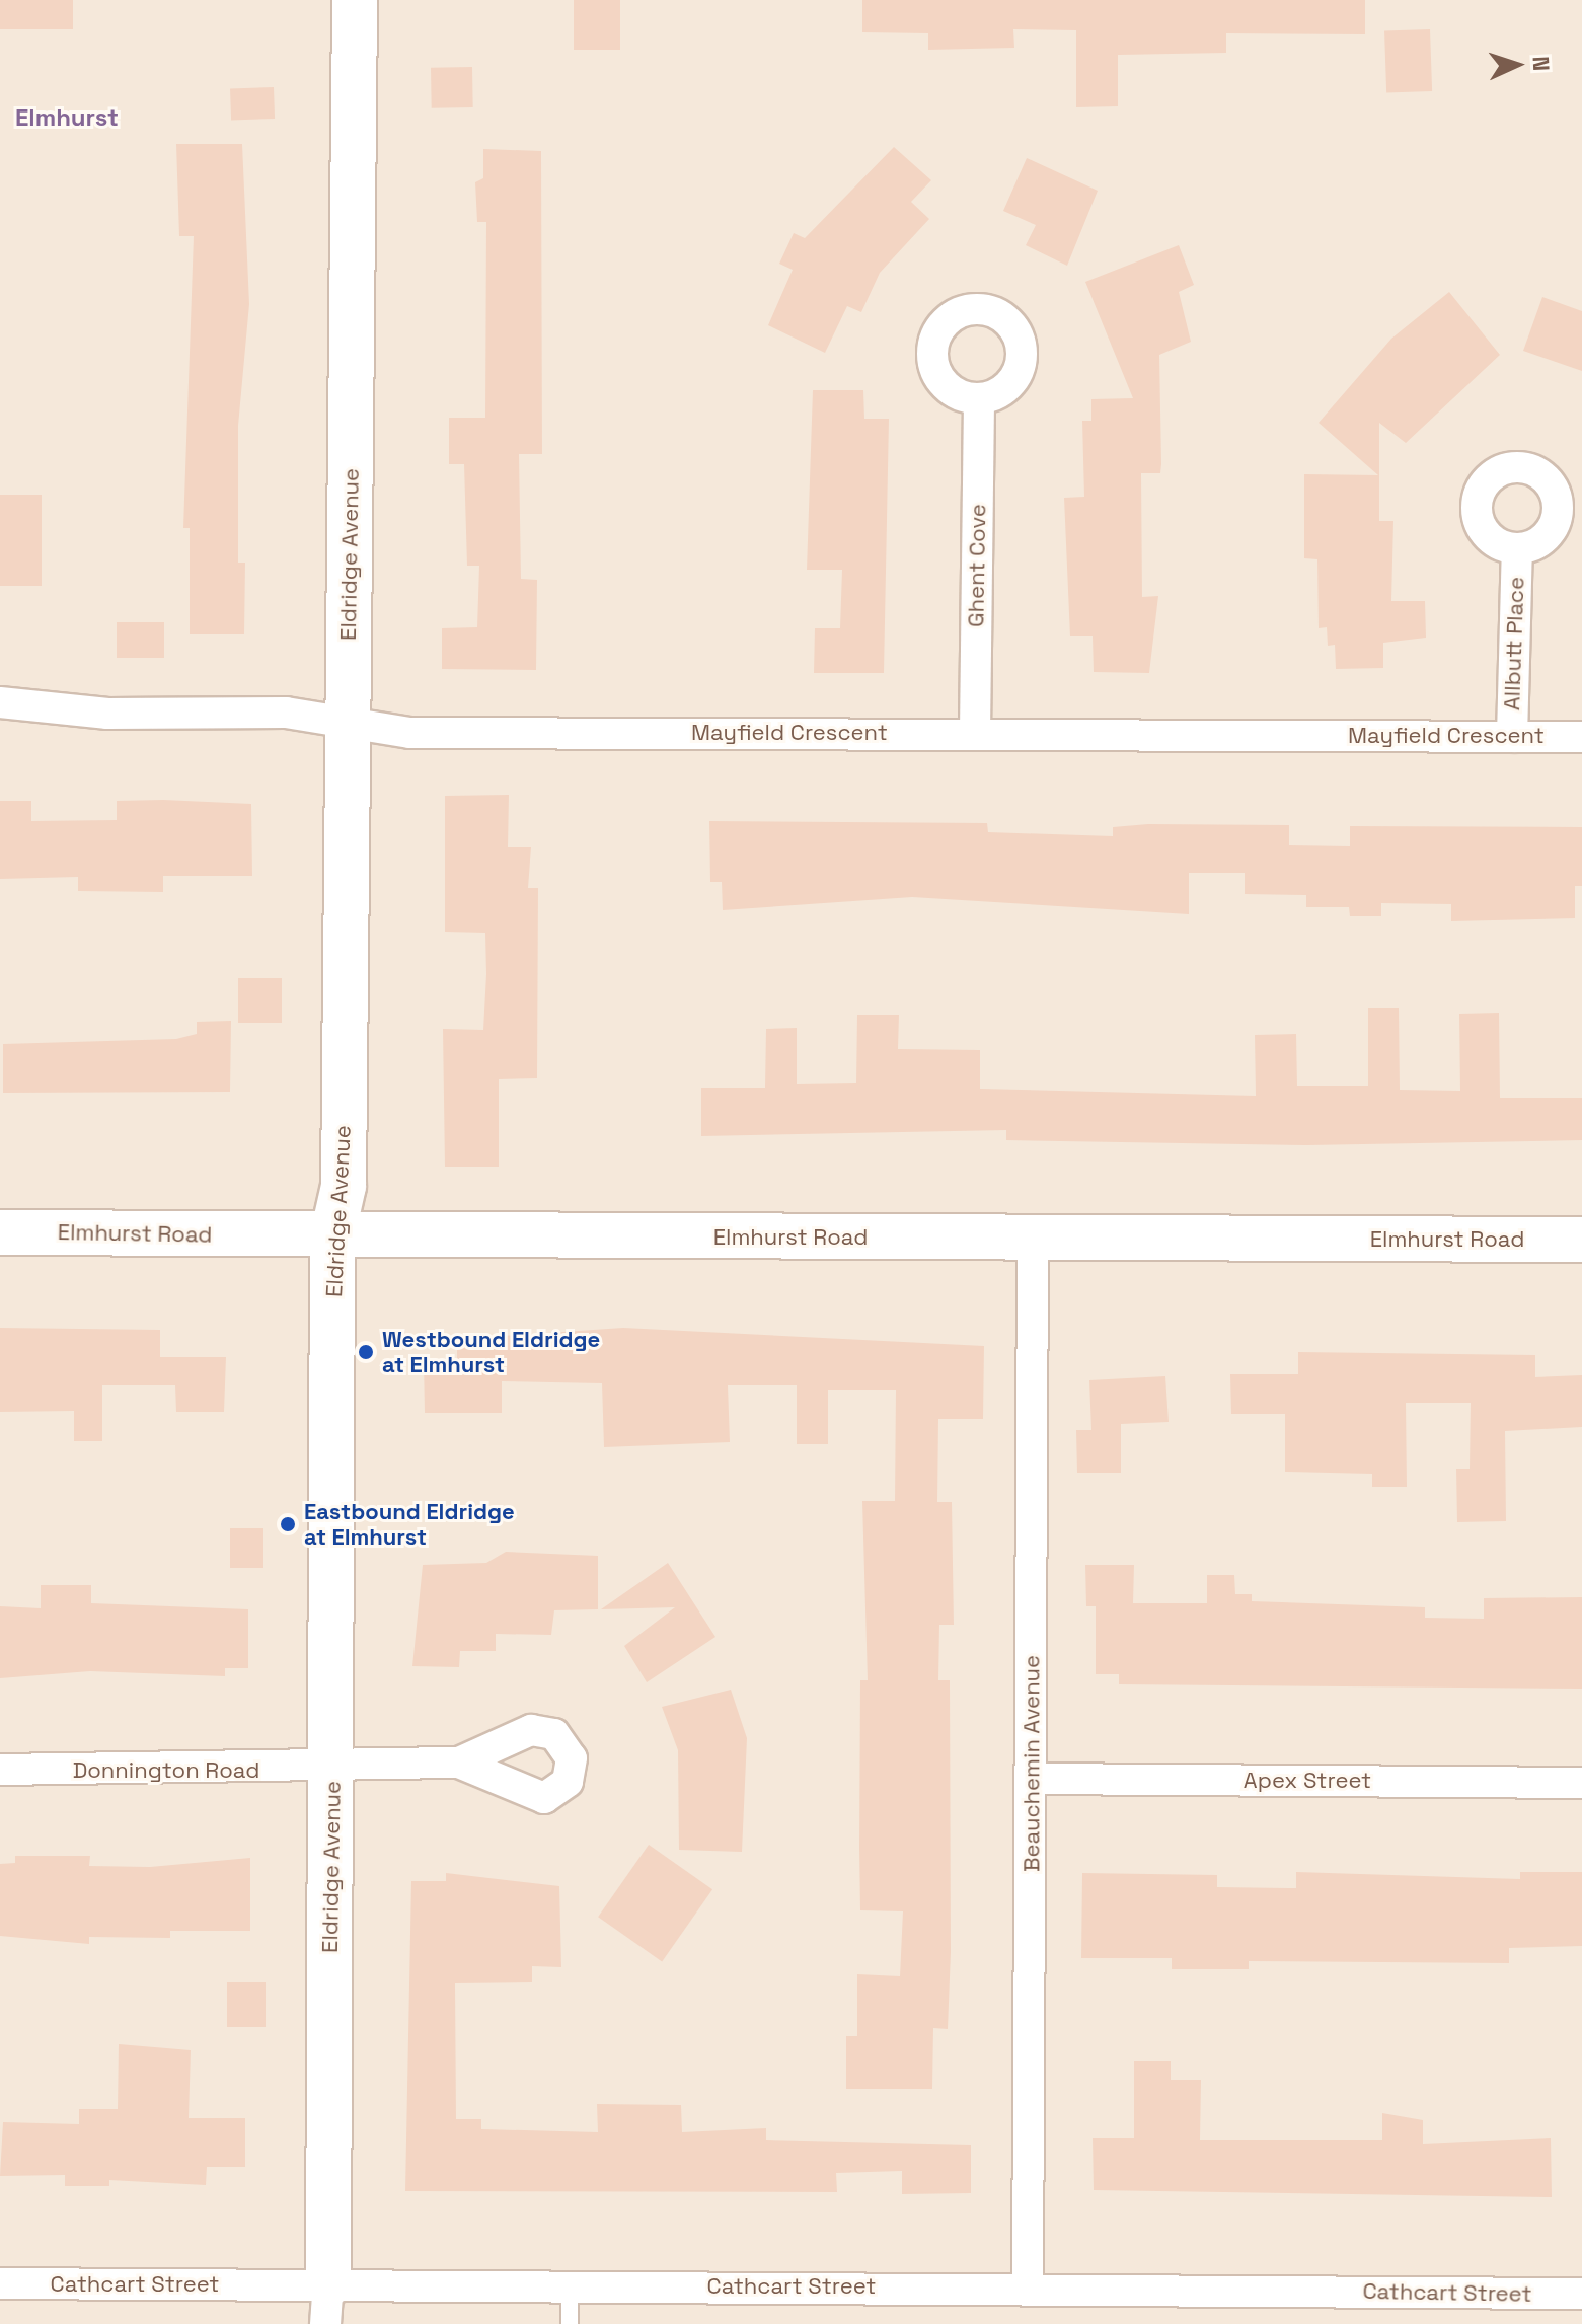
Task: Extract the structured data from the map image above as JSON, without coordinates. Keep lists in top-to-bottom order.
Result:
{
  "streets": {
    "street": [
      "Eldridge Avenue",
      "Ghent Cove",
      "Allbutt Place",
      "Mayfield Crescent",
      "Elmhurst Road",
      "Beauchemin Avenue",
      "Donnington Road",
      "Apex Street",
      "Cathcart Street"
    ]
  },
  "crossings": [
    ["Eldridge Avenue", "Mayfield Crescent"],
    ["Eldridge Avenue", "Elmhurst Road"],
    ["Eldridge Avenue", "Donnington Road"],
    ["Eldridge Avenue", "Cathcart Street"],
    ["Ghent Cove", "Mayfield Crescent"],
    ["Allbutt Place", "Mayfield Crescent"],
    ["Elmhurst Road", "Beauchemin Avenue"],
    ["Beauchemin Avenue", "Apex Street"],
    ["Beauchemin Avenue", "Cathcart Street"]
  ],
  "districts": ["Elmhurst"],
  "places": ["Westbound Eldridge at Elmhurst", "Eastbound Eldridge at Elmhurst"],
  "north": "right"
}
